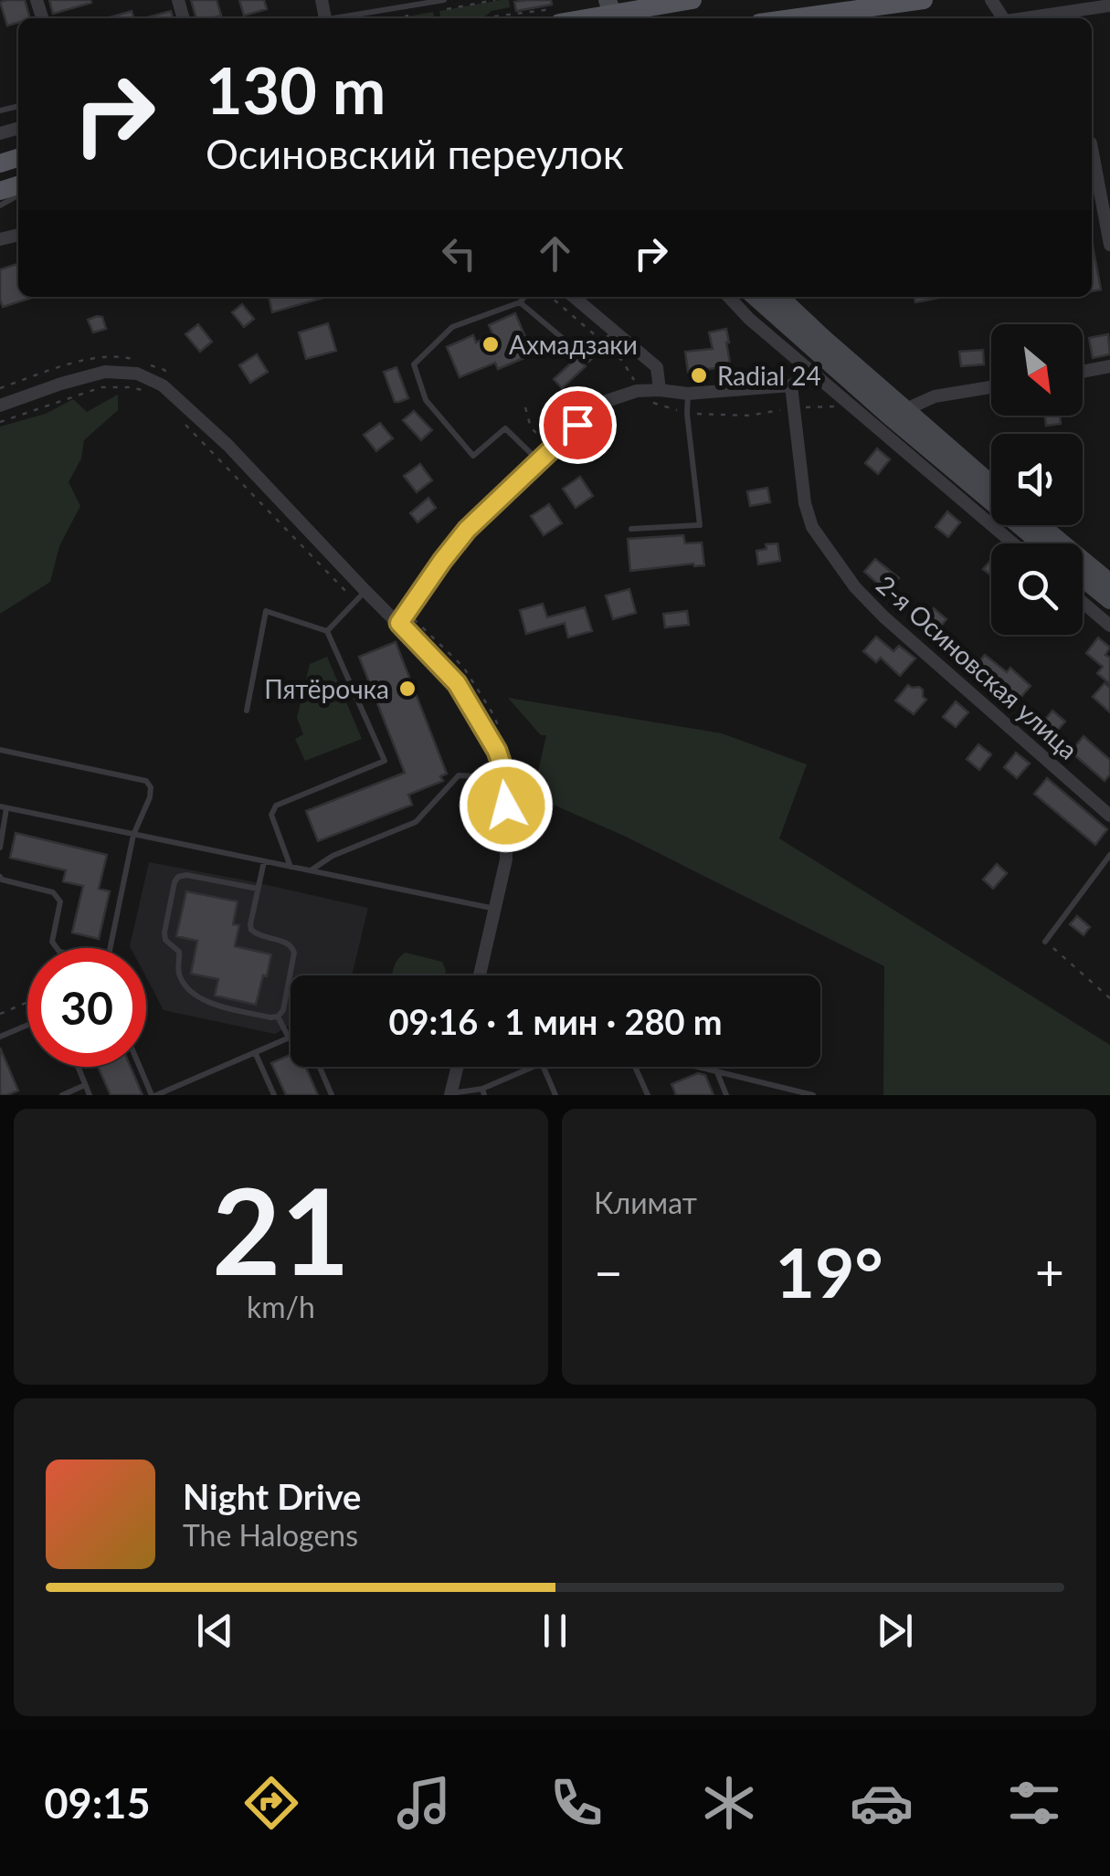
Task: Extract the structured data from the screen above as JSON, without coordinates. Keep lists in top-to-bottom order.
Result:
{
  "streets": {
    "street": ["2-я Осиновская улица"]
  },
  "places": ["Ахмадзаки", "Radial 24", "Пятёрочка"],
  "north": "bottom right",
  "page": {
    "turn": ["130 m", "Осиновский переулок"],
    "limit": "30",
    "trip": "09:16 · 1 мин · 280 m",
    "tile": [
      ["21", "km/h"],
      "Климат"
    ],
    "heat": ["−", "19°", "+"],
    "song": ["Night Drive", "The Halogens"],
    "tabs": "09:15"
  }
}
